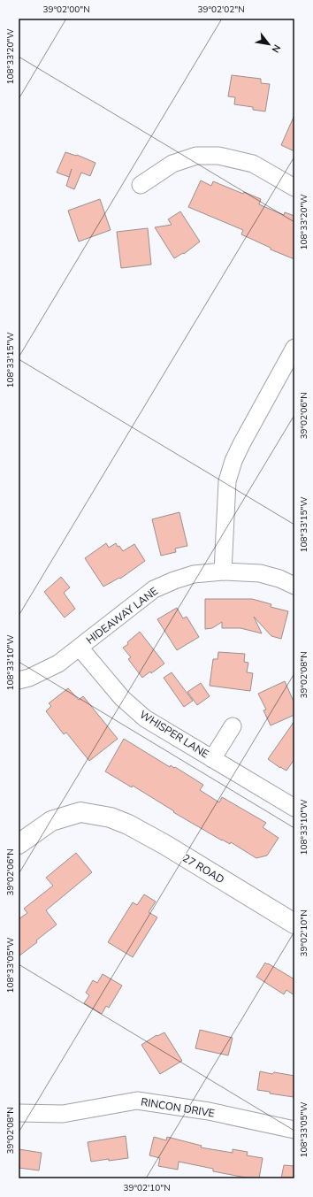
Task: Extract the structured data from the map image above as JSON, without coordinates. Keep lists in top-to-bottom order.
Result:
{
  "streets": {
    "street": [
      "HIDEAWAY LANE",
      "WHISPER LANE",
      "27 ROAD",
      "RINCON DRIVE"
    ]
  },
  "crossings": [
    ["HIDEAWAY LANE", "WHISPER LANE"]
  ],
  "north": "bottom right",
  "coordinates": [
    "39°02'00\"N",
    "39°02'02\"N",
    "108°33'20\"W",
    "108°33'15\"W",
    "39°02'06\"N",
    "108°33'10\"W",
    "39°02'08\"N",
    "39°02'10\"N",
    "108°33'05\"W"
  ]
}
